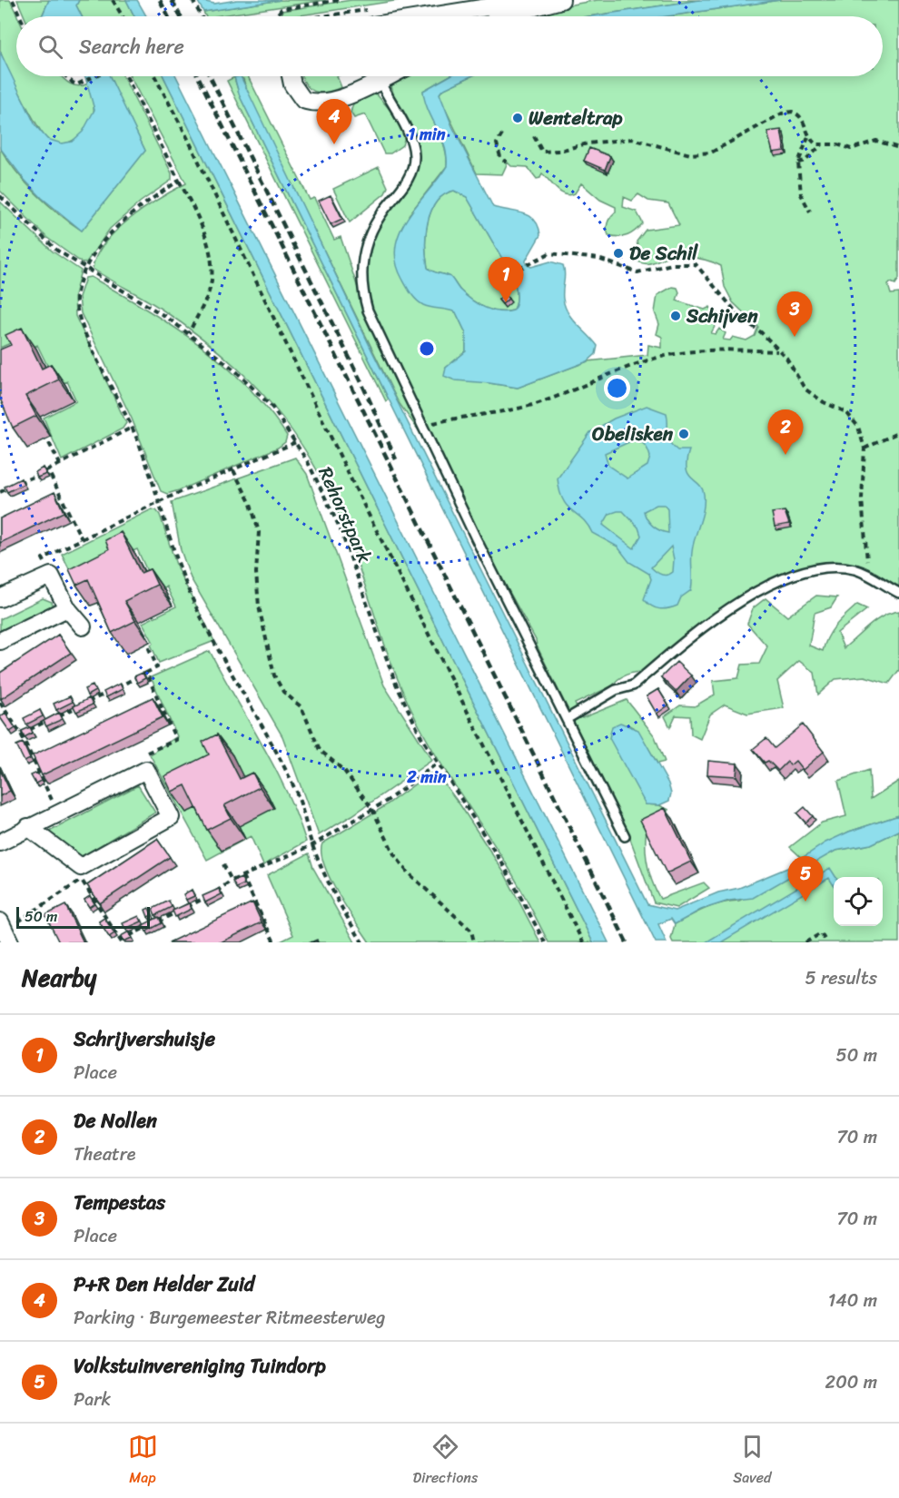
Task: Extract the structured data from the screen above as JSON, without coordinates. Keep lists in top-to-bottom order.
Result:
{
  "streets": {
    "path": ["Rehorstpark"]
  },
  "places": [
    "Wenteltrap",
    "De Schil",
    "Schijven",
    "Obelisken"
  ],
  "scale_bar": "50 m",
  "page": {
    "search": "Search here",
    "pins": [
      "4",
      "1",
      "3",
      "2",
      "5"
    ],
    "scale": "50 m",
    "heading": ["Nearby", "5 results"],
    "list": [
      {
        "mark": "1",
        "name": "Schrijvershuisje",
        "note": "Place",
        "value": "50 m"
      },
      {
        "mark": "2",
        "name": "De Nollen",
        "note": "Theatre",
        "value": "70 m"
      },
      {
        "mark": "3",
        "name": "Tempestas",
        "note": "Place",
        "value": "70 m"
      },
      {
        "mark": "4",
        "name": "P+R Den Helder Zuid",
        "note": "Parking · Burgemeester Ritmeesterweg",
        "value": "140 m"
      },
      {
        "mark": "5",
        "name": "Volkstuinvereniging Tuindorp",
        "note": "Park",
        "value": "200 m"
      }
    ],
    "nav": ["Map", "Directions", "Saved"]
  },
  "rings": ["1 min", "2 min"]
}
